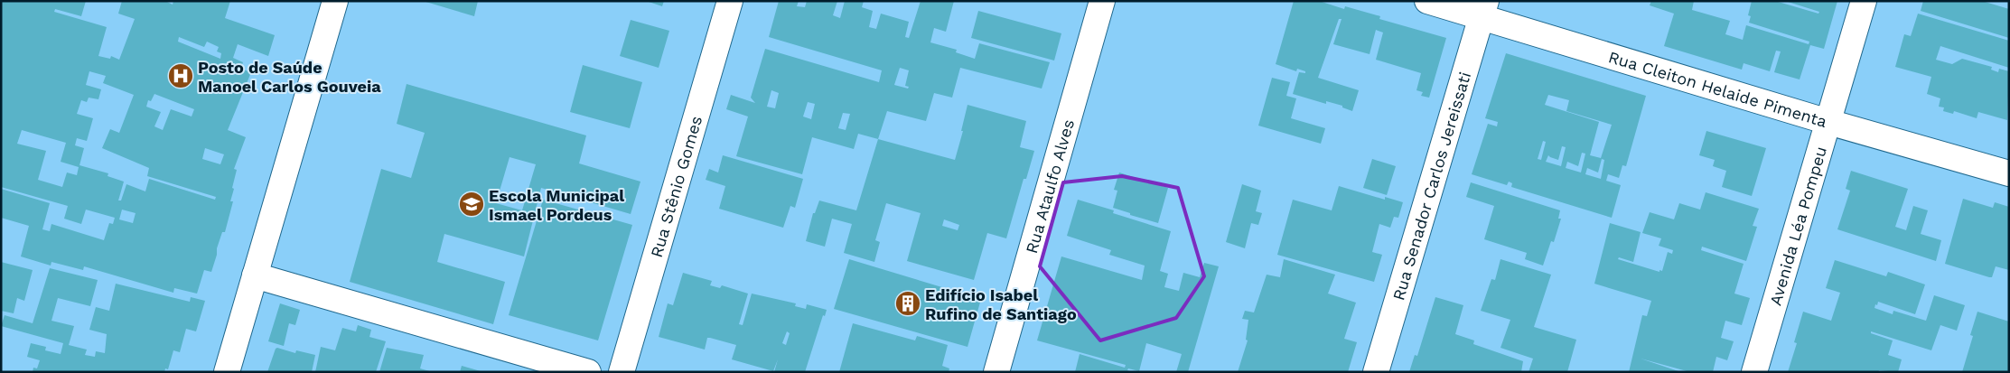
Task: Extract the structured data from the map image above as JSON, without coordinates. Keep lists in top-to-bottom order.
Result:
{
  "streets": {
    "street": [
      "Rua Cleiton Helaide Pimenta",
      "Rua Stênio Gomes",
      "Rua Ataulfo Alves",
      "Rua Senador Carlos Jereissati",
      "Avenida Léa Pompeu"
    ]
  },
  "crossings": [
    ["Rua Cleiton Helaide Pimenta", "Rua Senador Carlos Jereissati"],
    ["Rua Cleiton Helaide Pimenta", "Avenida Léa Pompeu"]
  ],
  "places": {
    "hospital": ["Posto de Saúde Manoel Carlos Gouveia"],
    "school or university": ["Escola Municipal Ismael Pordeus"],
    "building": ["Edifício Isabel Rufino de Santiago"]
  }
}
